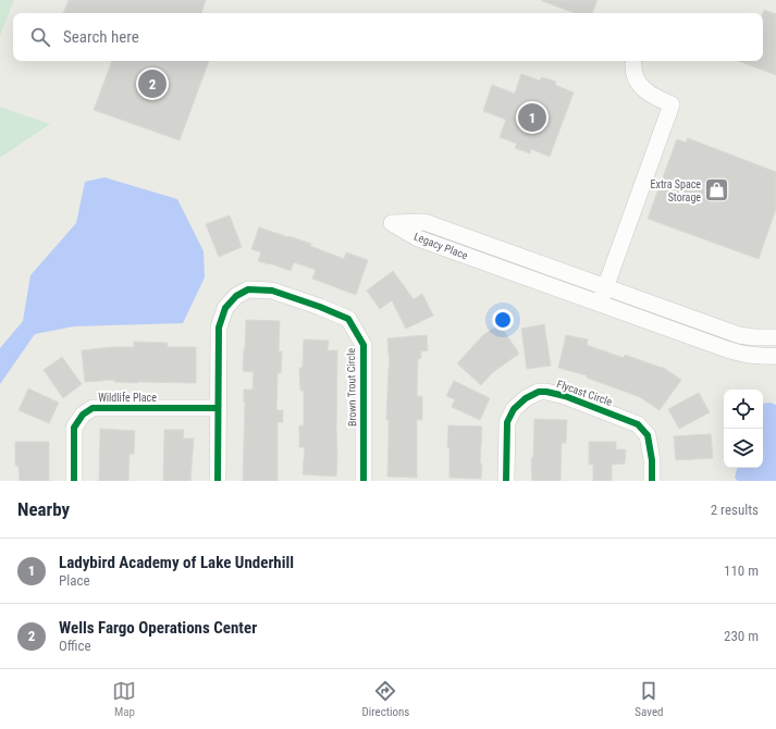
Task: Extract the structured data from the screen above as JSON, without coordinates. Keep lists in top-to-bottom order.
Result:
{
  "streets": {
    "street": [
      "Legacy Place",
      "Brown Trout Circle",
      "Flycast Circle",
      "Wildlife Place"
    ]
  },
  "crossings": [
    ["Brown Trout Circle", "Wildlife Place"]
  ],
  "places": {
    "shop": ["Extra Space Storage"]
  },
  "page": {
    "search": "Search here",
    "pins": ["2", "1"],
    "heading": ["Nearby", "2 results"],
    "list": [
      {
        "mark": "1",
        "name": "Ladybird Academy of Lake Underhill",
        "note": "Place",
        "value": "110 m"
      },
      {
        "mark": "2",
        "name": "Wells Fargo Operations Center",
        "note": "Office",
        "value": "230 m"
      }
    ],
    "nav": ["Map", "Directions", "Saved"]
  }
}
